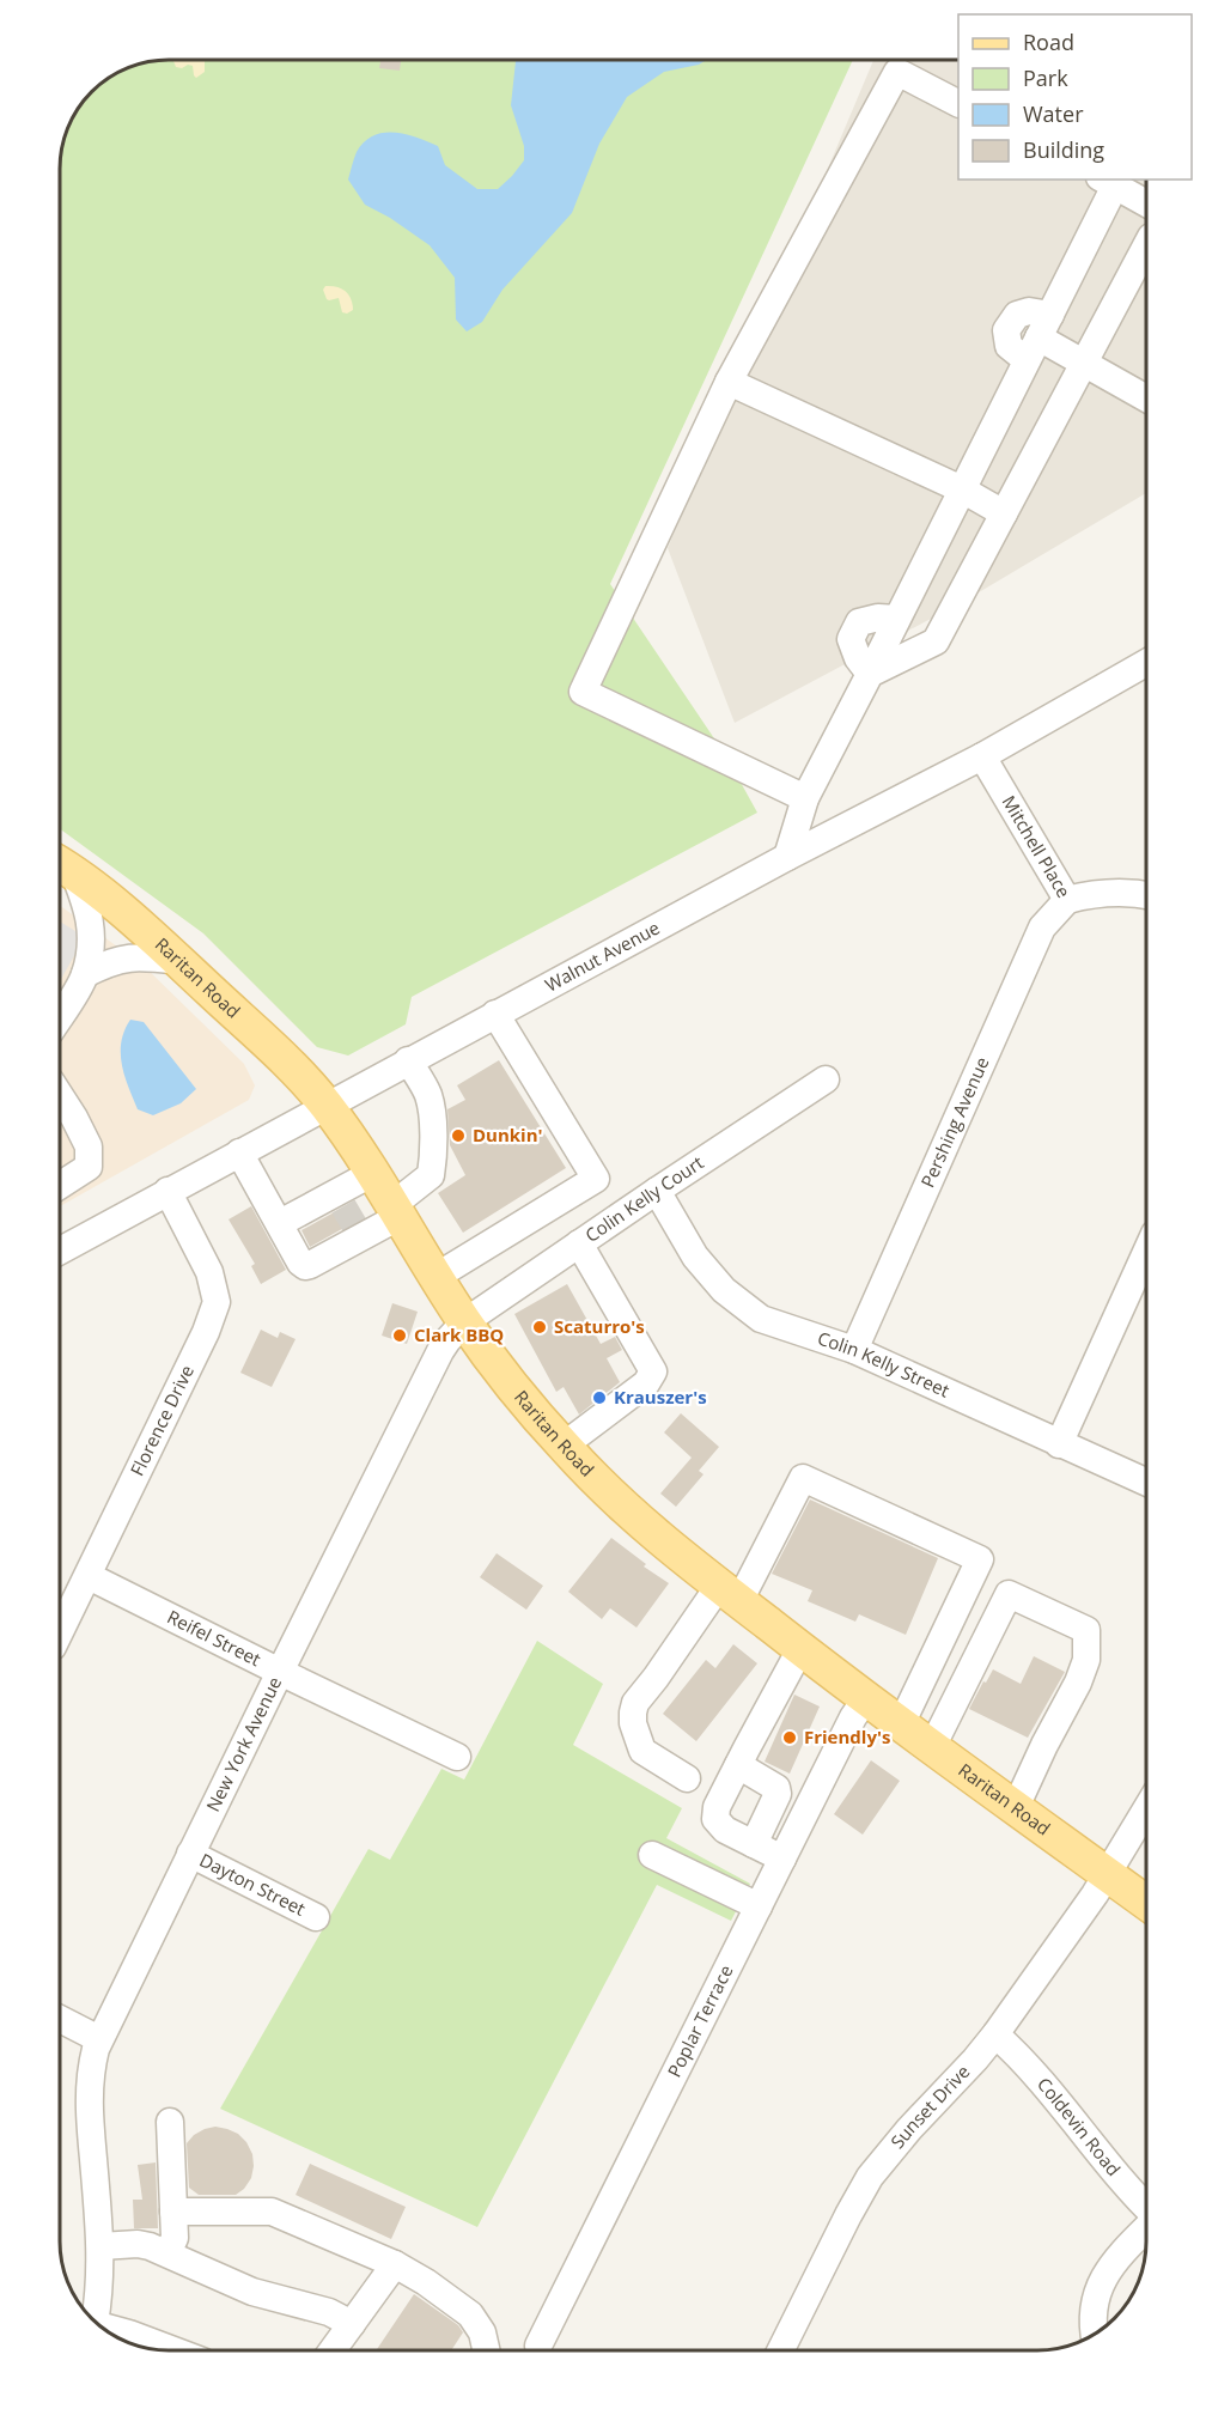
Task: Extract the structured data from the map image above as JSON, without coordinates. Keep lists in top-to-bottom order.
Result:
{
  "streets": {
    "main road": ["Raritan Road"],
    "street": [
      "Mitchell Place",
      "Walnut Avenue",
      "Pershing Avenue",
      "Colin Kelly Court",
      "Colin Kelly Street",
      "Florence Drive",
      "Reifel Street",
      "New York Avenue",
      "Dayton Street",
      "Poplar Terrace",
      "Sunset Drive",
      "Coldevin Road"
    ]
  },
  "crossings": [
    ["Mitchell Place", "Walnut Avenue"],
    ["Mitchell Place", "Pershing Avenue"],
    ["Walnut Avenue", "Raritan Road"],
    ["Walnut Avenue", "Florence Drive"],
    ["Raritan Road", "Colin Kelly Court"],
    ["Raritan Road", "New York Avenue"],
    ["Raritan Road", "Poplar Terrace"],
    ["Raritan Road", "Sunset Drive"],
    ["Pershing Avenue", "Colin Kelly Street"],
    ["Colin Kelly Court", "Colin Kelly Street"],
    ["Colin Kelly Court", "New York Avenue"],
    ["Florence Drive", "Reifel Street"],
    ["Reifel Street", "New York Avenue"],
    ["New York Avenue", "Dayton Street"],
    ["Sunset Drive", "Coldevin Road"]
  ],
  "places": [
    "Dunkin'",
    "Scaturro's",
    "Clark BBQ",
    "Krauszer's",
    "Friendly's"
  ],
  "legend": [
    "Road",
    "Park",
    "Water",
    "Building"
  ]
}
